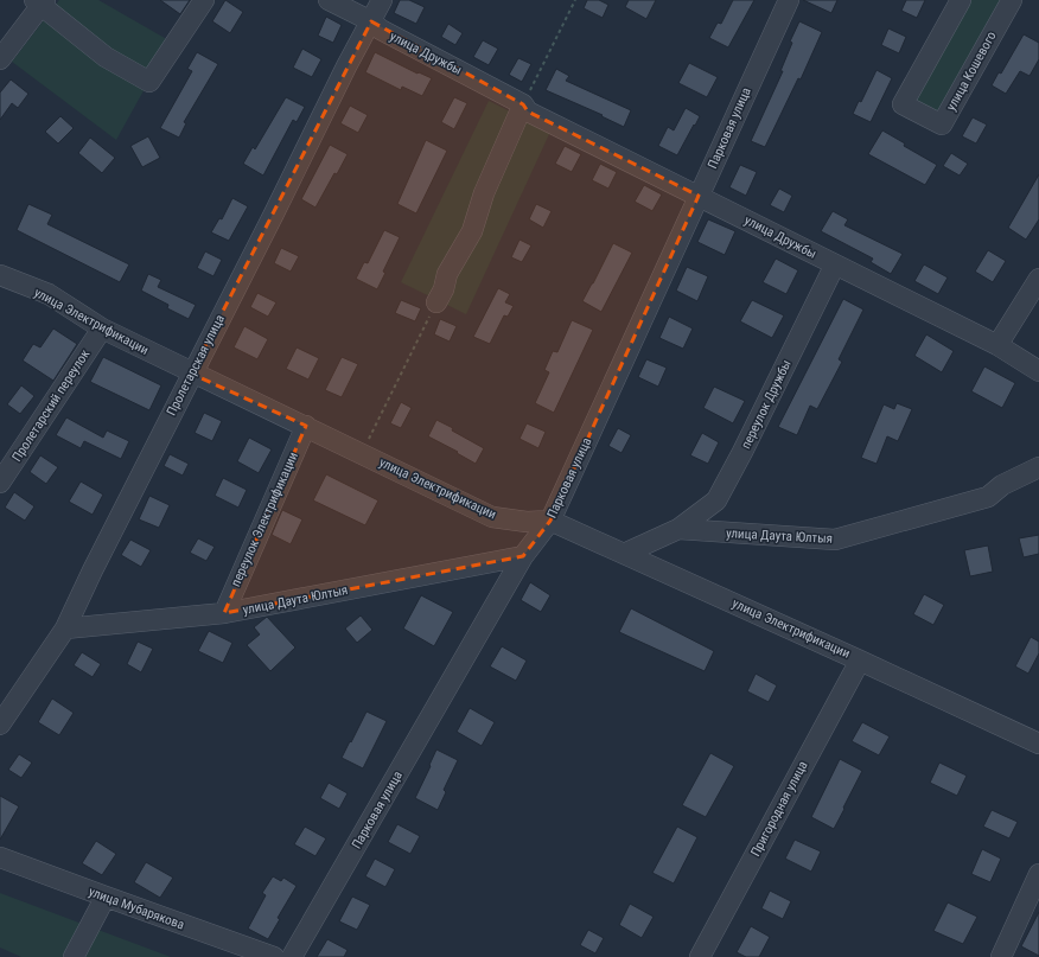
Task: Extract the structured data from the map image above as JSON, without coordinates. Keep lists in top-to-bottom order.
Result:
{
  "streets": {
    "street": [
      "улица Дружбы",
      "улица Кошевого",
      "Парковая улица",
      "улица Электрификации",
      "Пролетарская улица",
      "переулок Дружбы",
      "Пролетарский переулок",
      "переулок Электрификации",
      "улица Даута Юлтыя",
      "Пригородная улица",
      "улица Мубарякова"
    ]
  },
  "crossings": [
    ["улица Дружбы", "Парковая улица"],
    ["улица Дружбы", "Пролетарская улица"],
    ["улица Дружбы", "переулок Дружбы"],
    ["Парковая улица", "улица Электрификации"],
    ["Парковая улица", "улица Даута Юлтыя"],
    ["улица Электрификации", "Пролетарская улица"],
    ["улица Электрификации", "Пролетарский переулок"],
    ["улица Электрификации", "переулок Электрификации"],
    ["улица Электрификации", "улица Даута Юлтыя"],
    ["улица Электрификации", "Пригородная улица"],
    ["Пролетарская улица", "улица Даута Юлтыя"],
    ["переулок Дружбы", "улица Даута Юлтыя"],
    ["переулок Электрификации", "улица Даута Юлтыя"]
  ]
}
